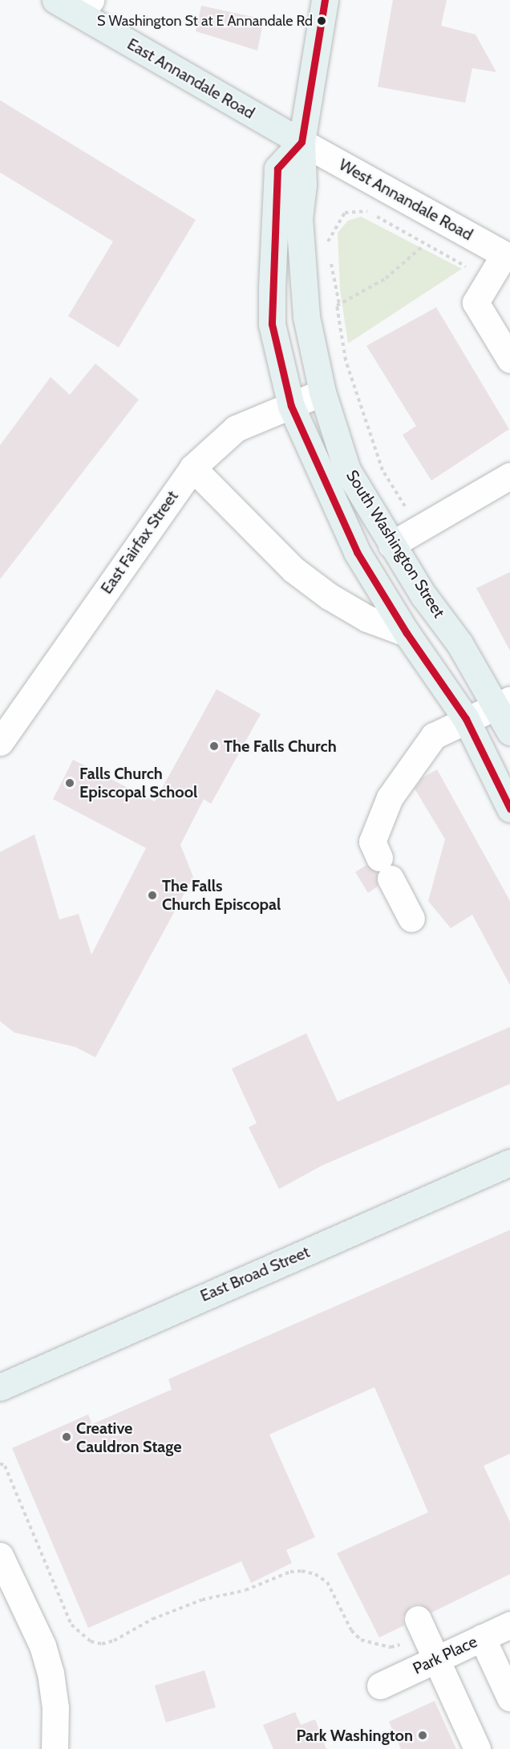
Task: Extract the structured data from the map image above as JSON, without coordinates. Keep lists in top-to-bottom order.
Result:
{
  "streets": {
    "main road": ["East Annandale Road", "South Washington Street", "East Broad Street"],
    "street": ["West Annandale Road", "East Fairfax Street", "Park Place"]
  },
  "crossings": [
    ["East Annandale Road", "West Annandale Road"],
    ["East Annandale Road", "South Washington Street"],
    ["West Annandale Road", "South Washington Street"],
    ["East Fairfax Street", "South Washington Street"]
  ],
  "places": [
    "S Washington St at E Annandale Rd",
    "The Falls Church",
    "Falls Church Episcopal School",
    "The Falls Church Episcopal",
    "Creative Cauldron Stage",
    "Park Washington"
  ]
}
